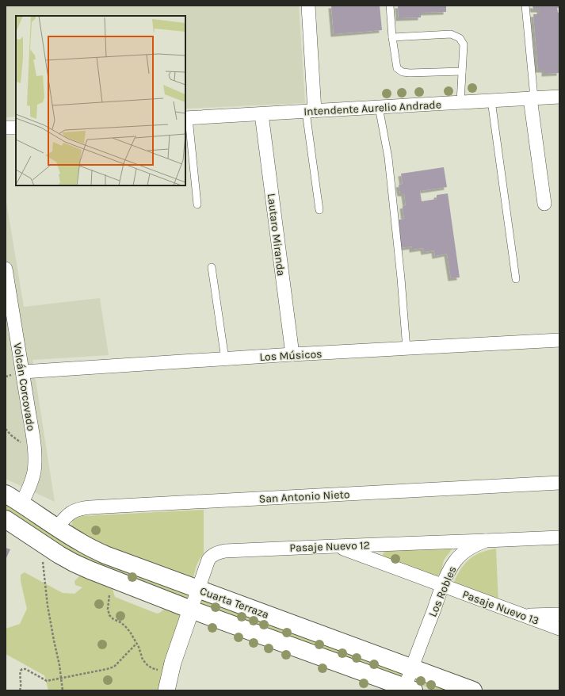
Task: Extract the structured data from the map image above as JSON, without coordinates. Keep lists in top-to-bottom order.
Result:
{
  "streets": {
    "main road": ["Cuarta Terraza"],
    "street": [
      "Intendente Aurelio Andrade",
      "Lautaro Miranda",
      "Los Músicos",
      "Volcán Corcovado",
      "San Antonio Nieto",
      "Pasaje Nuevo 12",
      "Los Robles",
      "Pasaje Nuevo 13"
    ]
  },
  "crossings": [
    ["Intendente Aurelio Andrade", "Lautaro Miranda"],
    ["Lautaro Miranda", "Los Músicos"],
    ["Los Músicos", "Volcán Corcovado"],
    ["Volcán Corcovado", "Cuarta Terraza"],
    ["San Antonio Nieto", "Cuarta Terraza"],
    ["Pasaje Nuevo 12", "Los Robles"],
    ["Pasaje Nuevo 12", "Cuarta Terraza"],
    ["Pasaje Nuevo 12", "Pasaje Nuevo 13"],
    ["Los Robles", "Cuarta Terraza"],
    ["Los Robles", "Pasaje Nuevo 13"]
  ]
}
